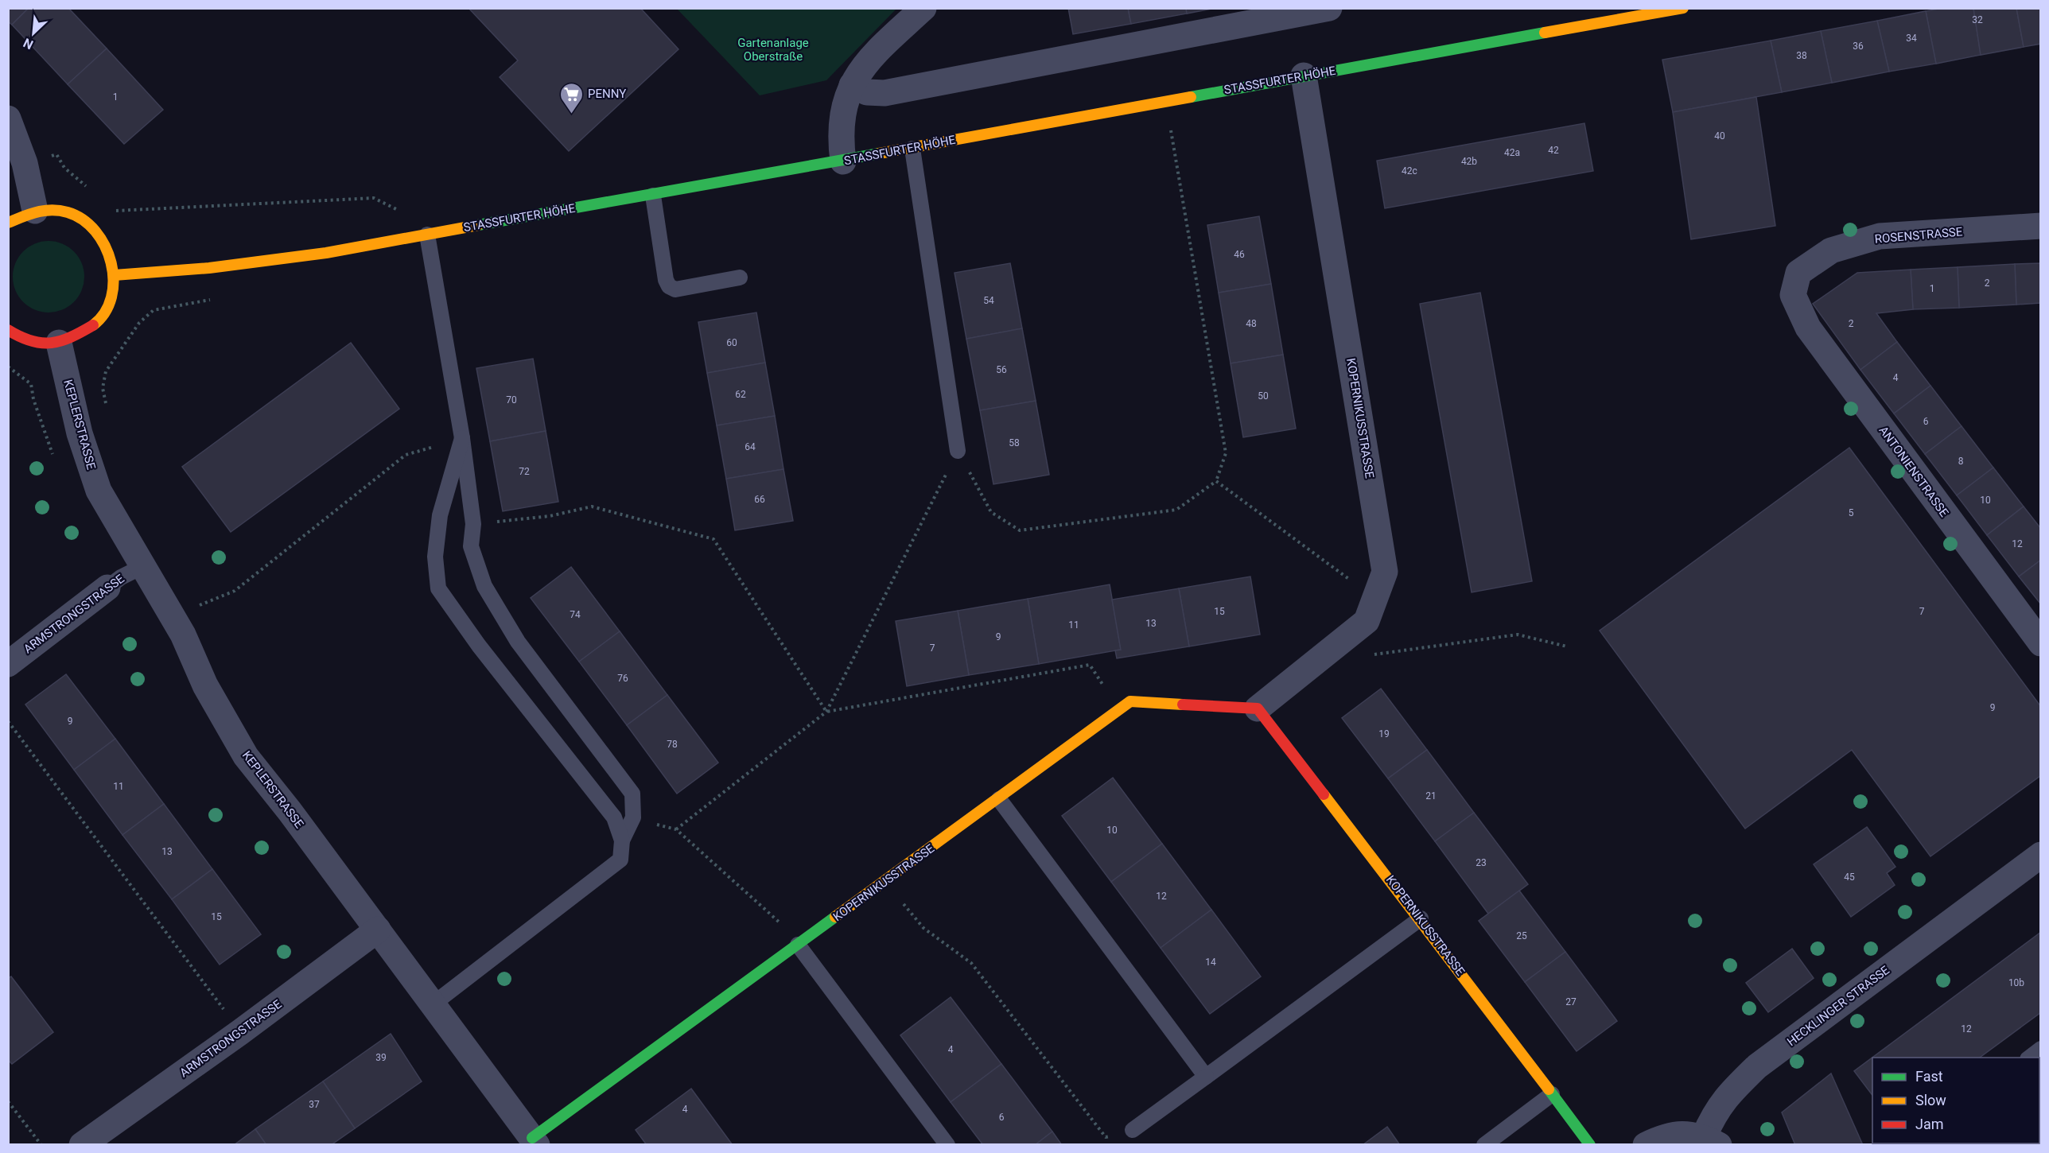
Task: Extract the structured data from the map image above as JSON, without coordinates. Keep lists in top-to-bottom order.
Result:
{
  "streets": {
    "main road": ["STASSFURTER HÖHE", "KOPERNIKUSSTRASSE"],
    "street": [
      "ROSENSTRASSE",
      "KEPLERSTRASSE",
      "ANTONIENSTRASSE",
      "ARMSTRONGSTRASSE",
      "HECKLINGER STRASSE"
    ]
  },
  "crossings": [
    ["STASSFURTER HÖHE", "KOPERNIKUSSTRASSE"],
    ["ROSENSTRASSE", "ANTONIENSTRASSE"],
    ["KOPERNIKUSSTRASSE", "KEPLERSTRASSE"],
    ["KEPLERSTRASSE", "ARMSTRONGSTRASSE"]
  ],
  "parks": ["Gartenanlage Oberstraße"],
  "places": {
    "supermarket": ["PENNY"]
  },
  "house_numbers": [
    "32",
    "34",
    "36",
    "38",
    "1",
    "40",
    "42",
    "42a",
    "42b",
    "42c",
    "46",
    "2",
    "1",
    "54",
    "48",
    "2",
    "60",
    "56",
    "4",
    "62",
    "50",
    "70",
    "6",
    "58",
    "64",
    "8",
    "72",
    "66",
    "10",
    "5",
    "12",
    "15",
    "7",
    "74",
    "13",
    "11",
    "9",
    "7",
    "76",
    "9",
    "9",
    "19",
    "78",
    "11",
    "21",
    "10",
    "13",
    "23",
    "45",
    "12",
    "15",
    "25",
    "14",
    "10b",
    "27",
    "12",
    "4",
    "39",
    "37",
    "4",
    "6"
  ],
  "legend": ["Fast", "Slow", "Jam"],
  "north": "bottom left"
}
